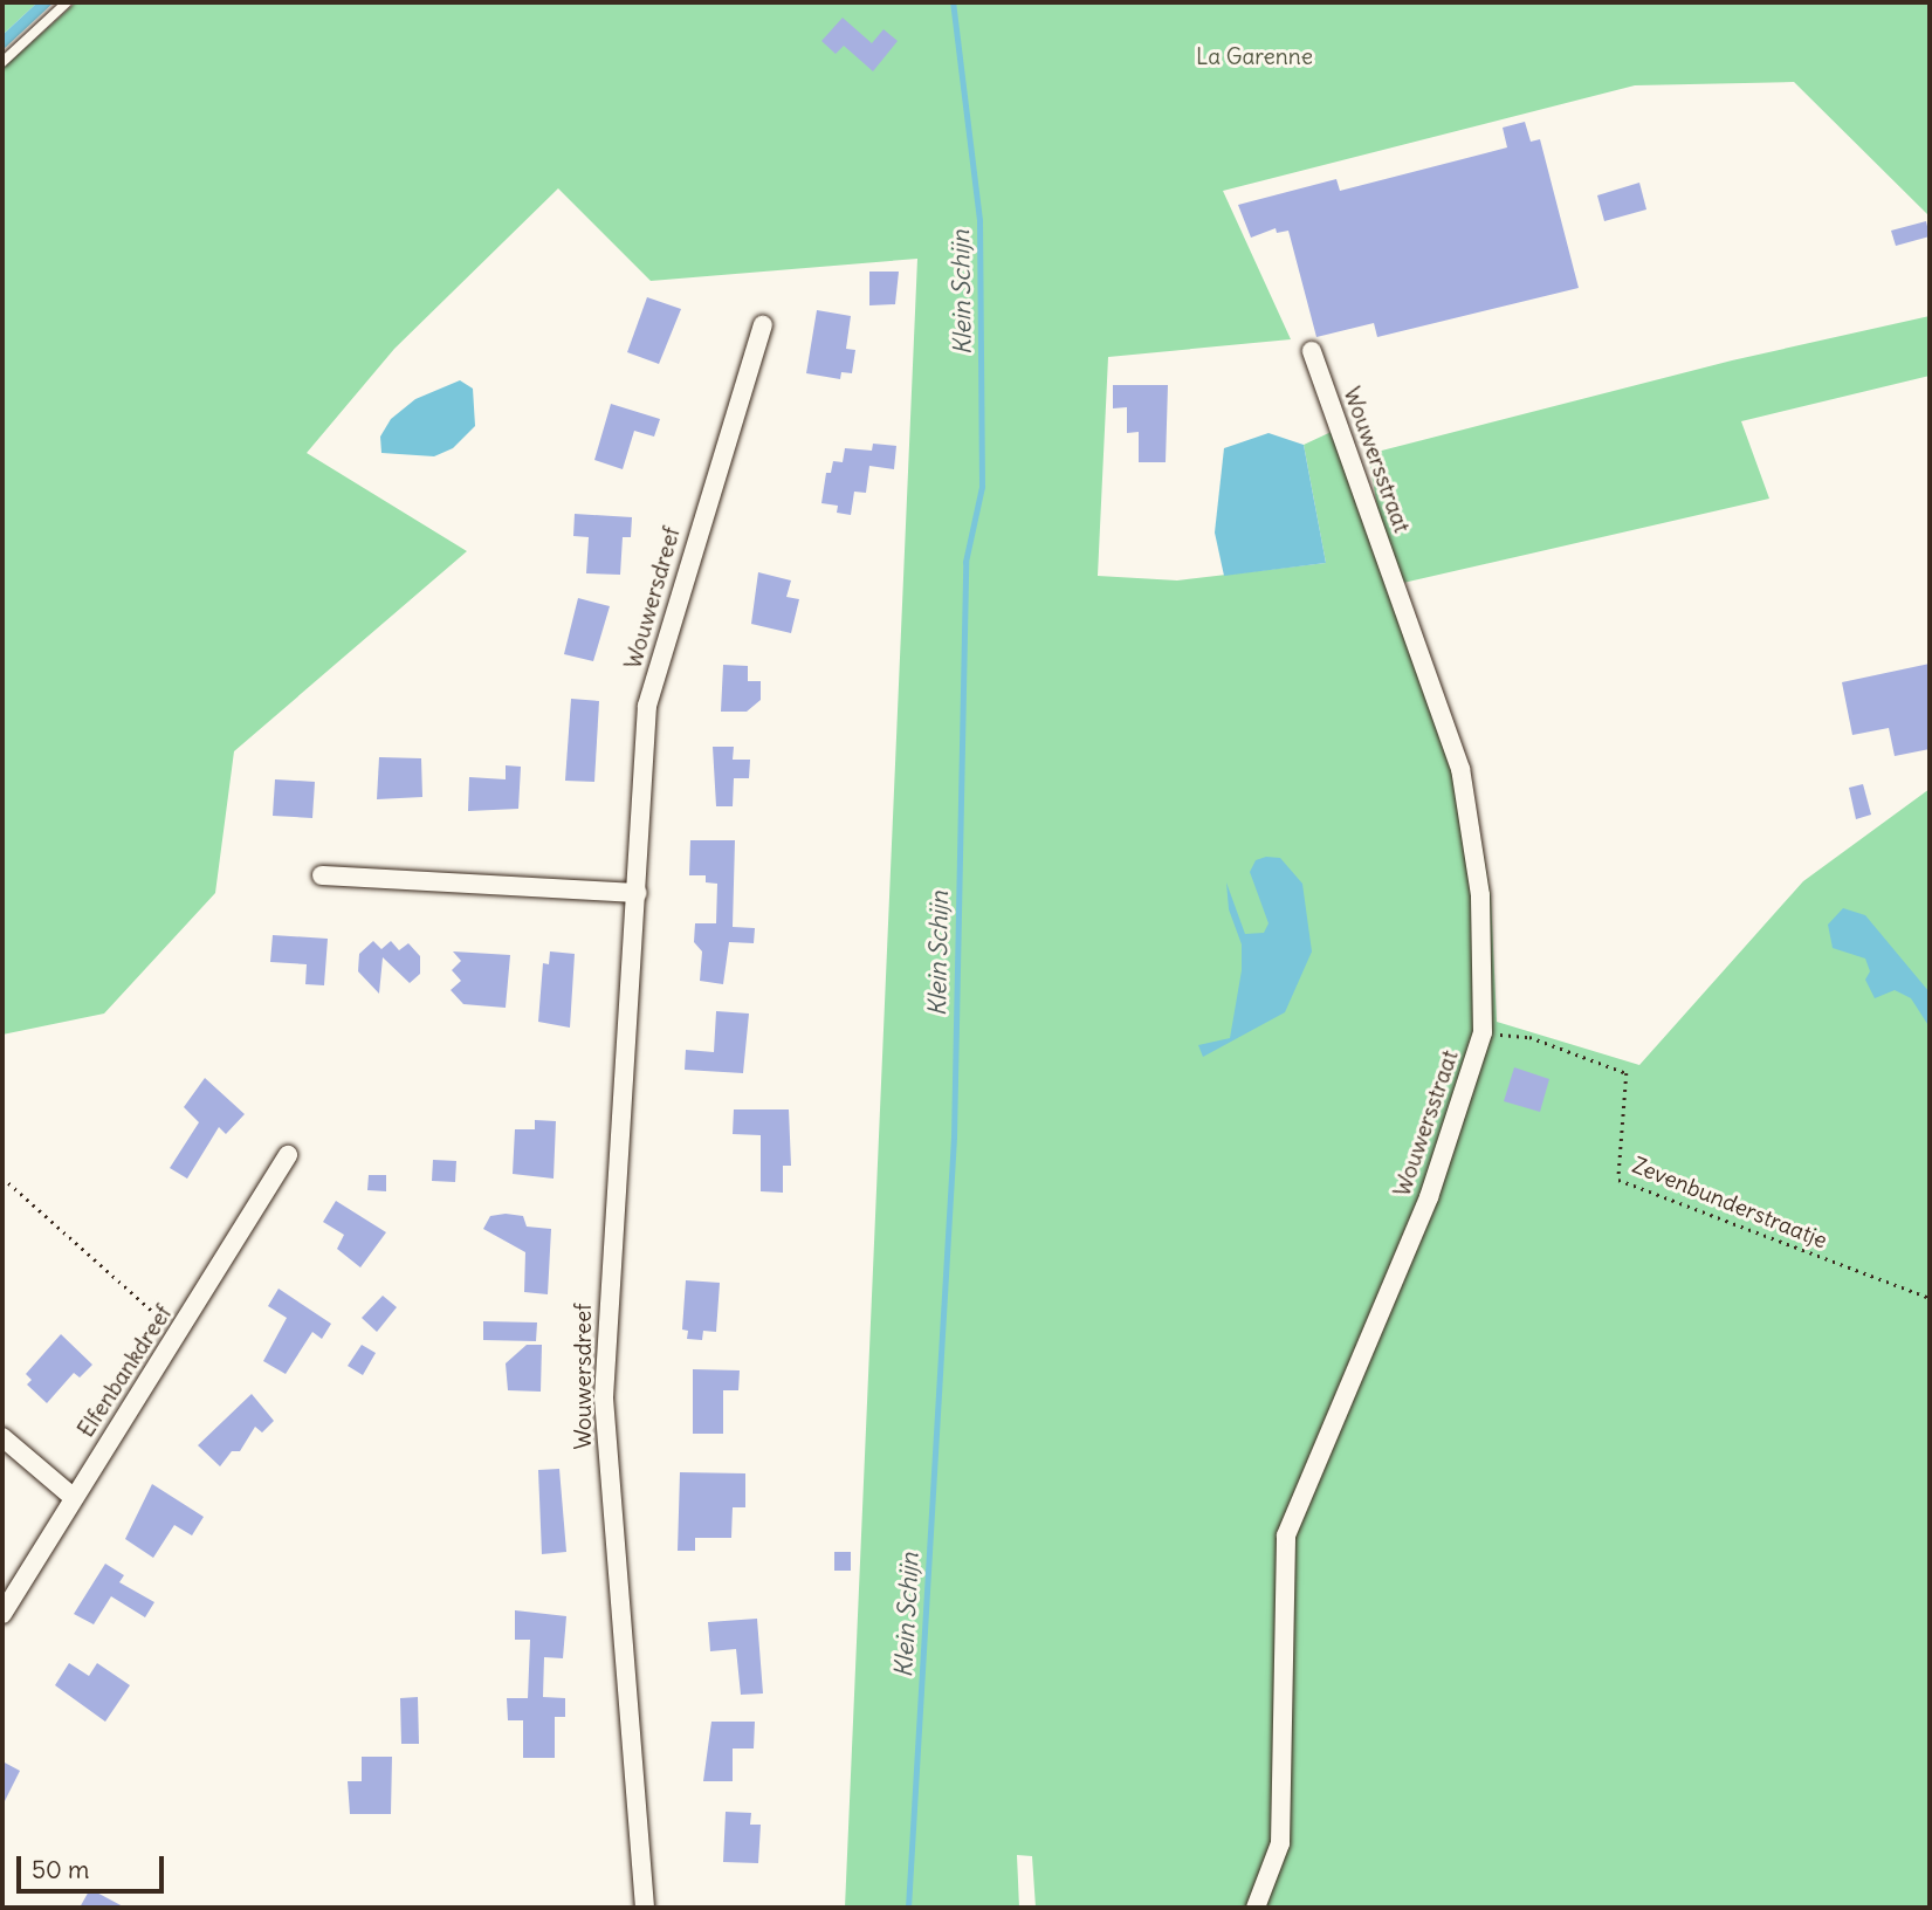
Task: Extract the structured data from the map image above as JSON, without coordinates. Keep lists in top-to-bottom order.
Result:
{
  "streets": {
    "street": ["Wouwersstraat", "Wouwersdreef", "Elfenbankdreef"],
    "path": ["Zevenbunderstraatje"]
  },
  "crossings": [
    ["Wouwersstraat", "Zevenbunderstraatje"]
  ],
  "water": ["Klein Schijn"],
  "parks": ["La Garenne"],
  "scale_bar": "50 m"
}
